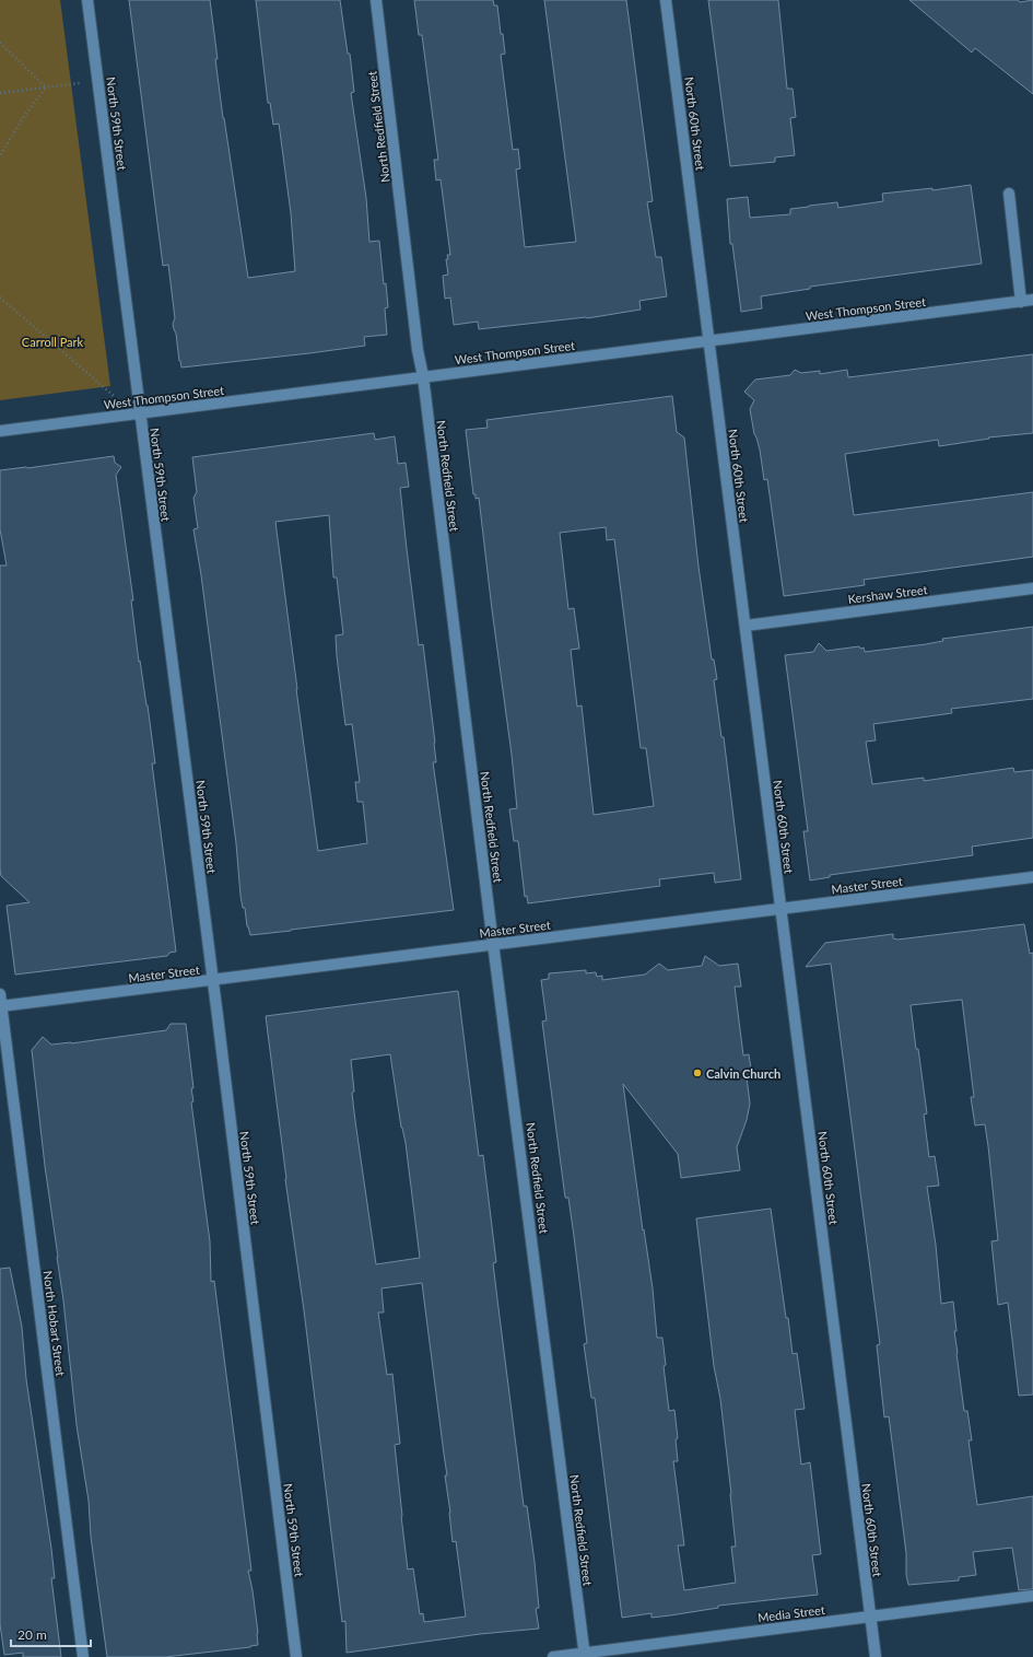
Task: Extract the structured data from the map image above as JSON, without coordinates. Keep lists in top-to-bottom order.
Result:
{
  "streets": {
    "street": [
      "North 59th Street",
      "North 60th Street",
      "North Redfield Street",
      "West Thompson Street",
      "Kershaw Street",
      "Master Street",
      "North Hobart Street",
      "Media Street"
    ]
  },
  "crossings": [
    ["North 59th Street", "West Thompson Street"],
    ["North 59th Street", "Master Street"],
    ["North 60th Street", "West Thompson Street"],
    ["North 60th Street", "Kershaw Street"],
    ["North 60th Street", "Master Street"],
    ["North 60th Street", "Media Street"],
    ["North Redfield Street", "West Thompson Street"],
    ["North Redfield Street", "Master Street"],
    ["North Redfield Street", "Media Street"],
    ["Master Street", "North Hobart Street"]
  ],
  "parks": ["Carroll Park"],
  "places": ["Calvin Church"],
  "scale_bar": "20 m"
}
